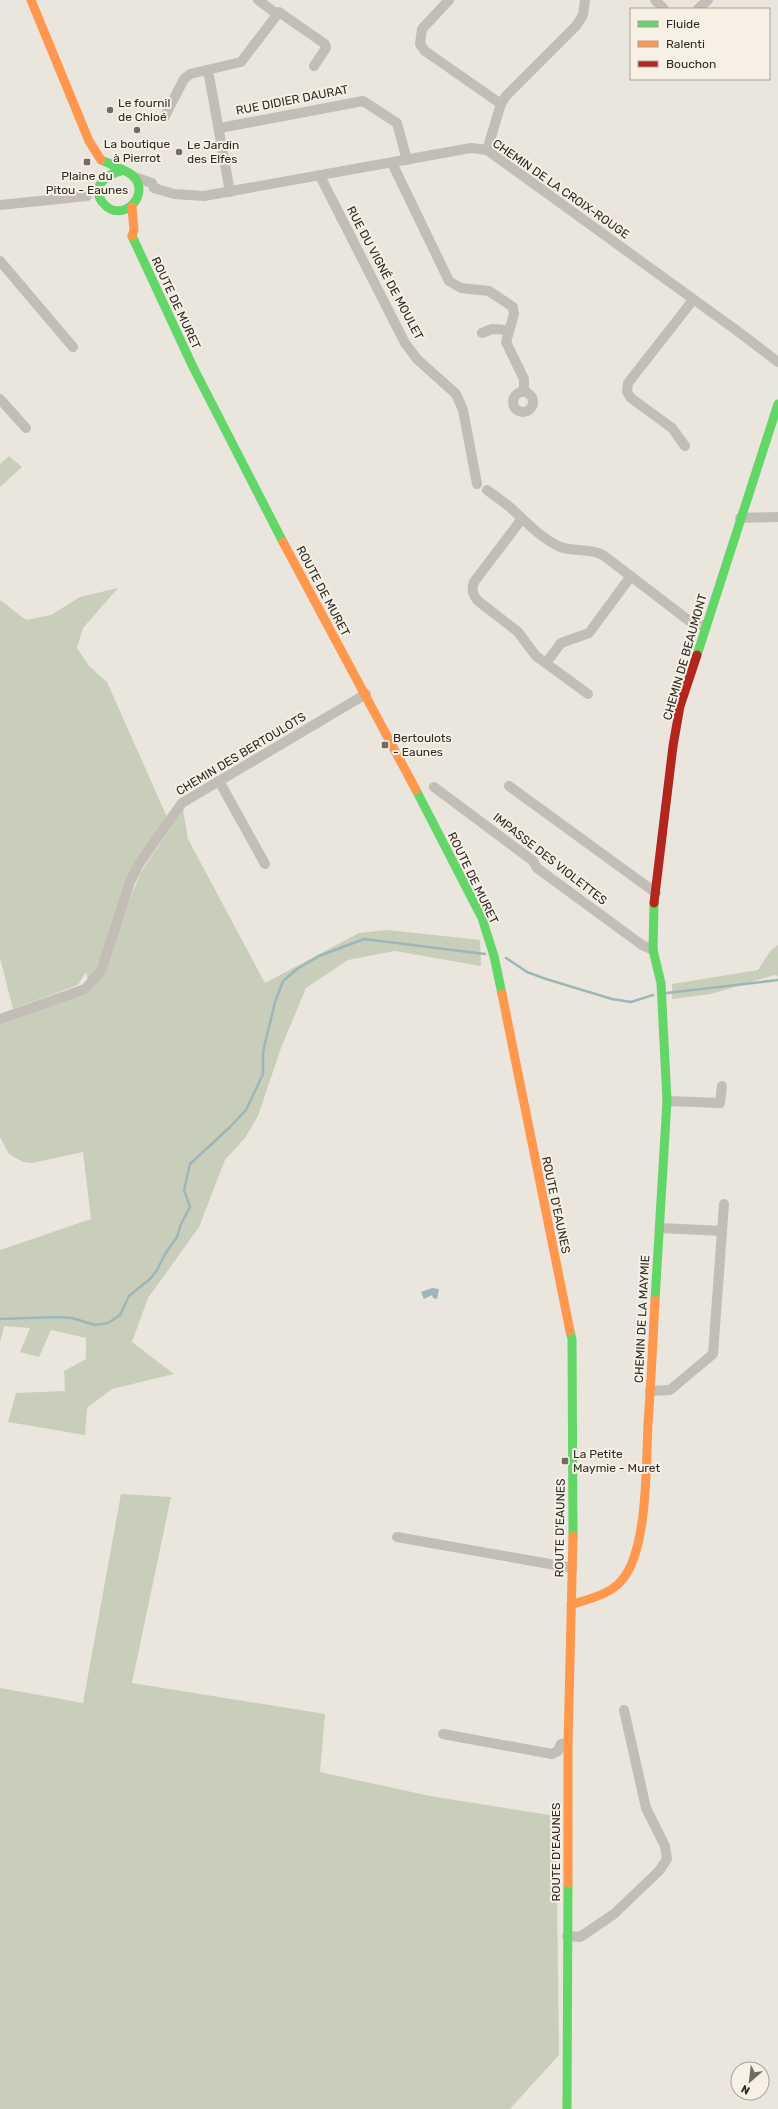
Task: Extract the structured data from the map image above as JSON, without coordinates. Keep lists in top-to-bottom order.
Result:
{
  "streets": {
    "main road": [
      "ROUTE DE MURET",
      "CHEMIN DE BEAUMONT",
      "ROUTE D'EAUNES",
      "CHEMIN DE LA MAYMIE"
    ],
    "street": [
      "RUE DIDIER DAURAT",
      "CHEMIN DE LA CROIX-ROUGE",
      "RUE DU VIGNÉ DE MOULET",
      "CHEMIN DES BERTOULOTS",
      "IMPASSE DES VIOLETTES"
    ]
  },
  "crossings": [
    ["RUE DIDIER DAURAT", "CHEMIN DE LA CROIX-ROUGE"],
    ["CHEMIN DE LA CROIX-ROUGE", "RUE DU VIGNÉ DE MOULET"],
    ["CHEMIN DE LA CROIX-ROUGE", "ROUTE DE MURET"],
    ["ROUTE DE MURET", "CHEMIN DES BERTOULOTS"],
    ["ROUTE DE MURET", "ROUTE D'EAUNES"],
    ["CHEMIN DE BEAUMONT", "IMPASSE DES VIOLETTES"],
    ["CHEMIN DE BEAUMONT", "CHEMIN DE LA MAYMIE"],
    ["ROUTE D'EAUNES", "CHEMIN DE LA MAYMIE"]
  ],
  "places": {
    "other": ["Le fournil de Chloé", "La boutique à Pierrot", "Le Jardin des Elfes"],
    "transit": ["Plaine du Pitou - Eaunes", "Bertoulots - Eaunes", "La Petite Maymie - Muret"]
  },
  "legend": ["Fluide", "Ralenti", "Bouchon"],
  "north": "bottom left"
}
